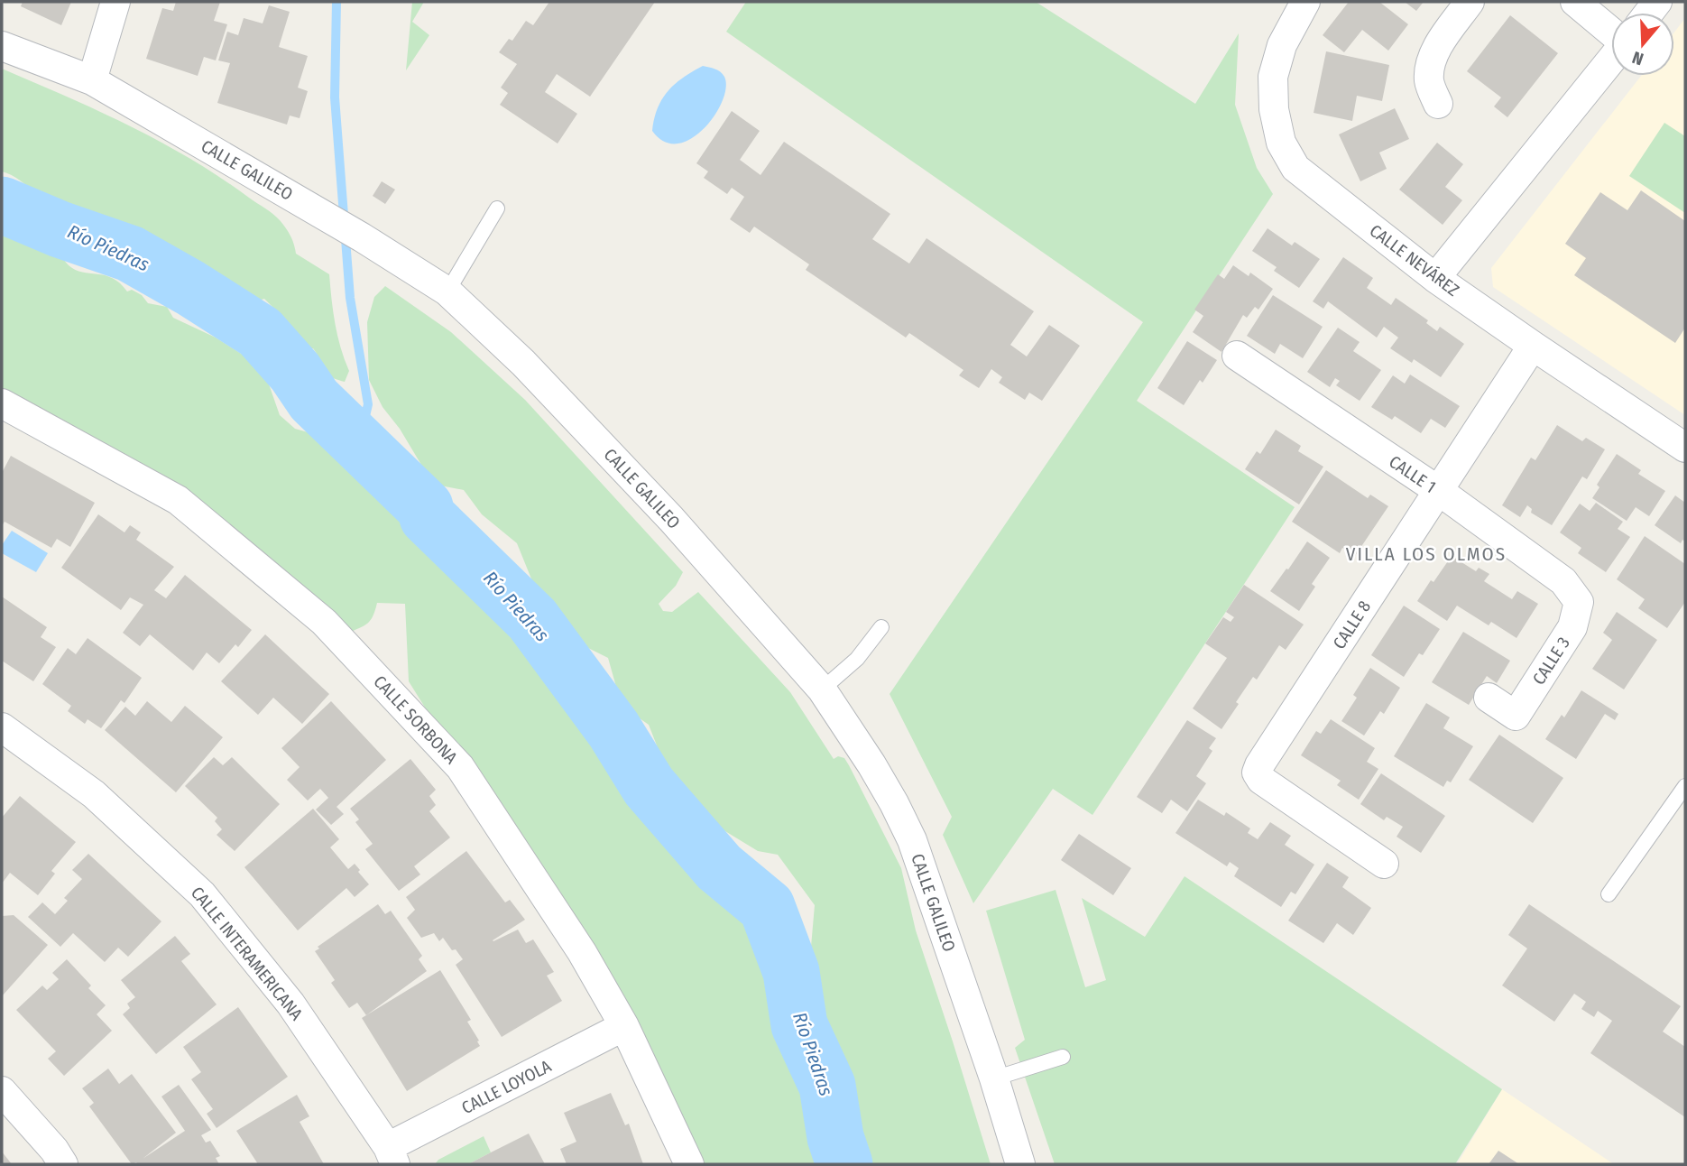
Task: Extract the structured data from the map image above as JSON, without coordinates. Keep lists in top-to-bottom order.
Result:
{
  "streets": {
    "street": [
      "CALLE GALILEO",
      "CALLE NEVÁREZ",
      "CALLE 1",
      "CALLE 8",
      "CALLE 3",
      "CALLE SORBONA",
      "CALLE INTERAMERICANA",
      "CALLE LOYOLA"
    ]
  },
  "crossings": [
    ["CALLE NEVÁREZ", "CALLE 8"],
    ["CALLE 1", "CALLE 8"],
    ["CALLE 1", "CALLE 3"],
    ["CALLE SORBONA", "CALLE LOYOLA"],
    ["CALLE INTERAMERICANA", "CALLE LOYOLA"]
  ],
  "districts": ["VILLA LOS OLMOS"],
  "water": ["Río Piedras"],
  "north": "bottom"
}
